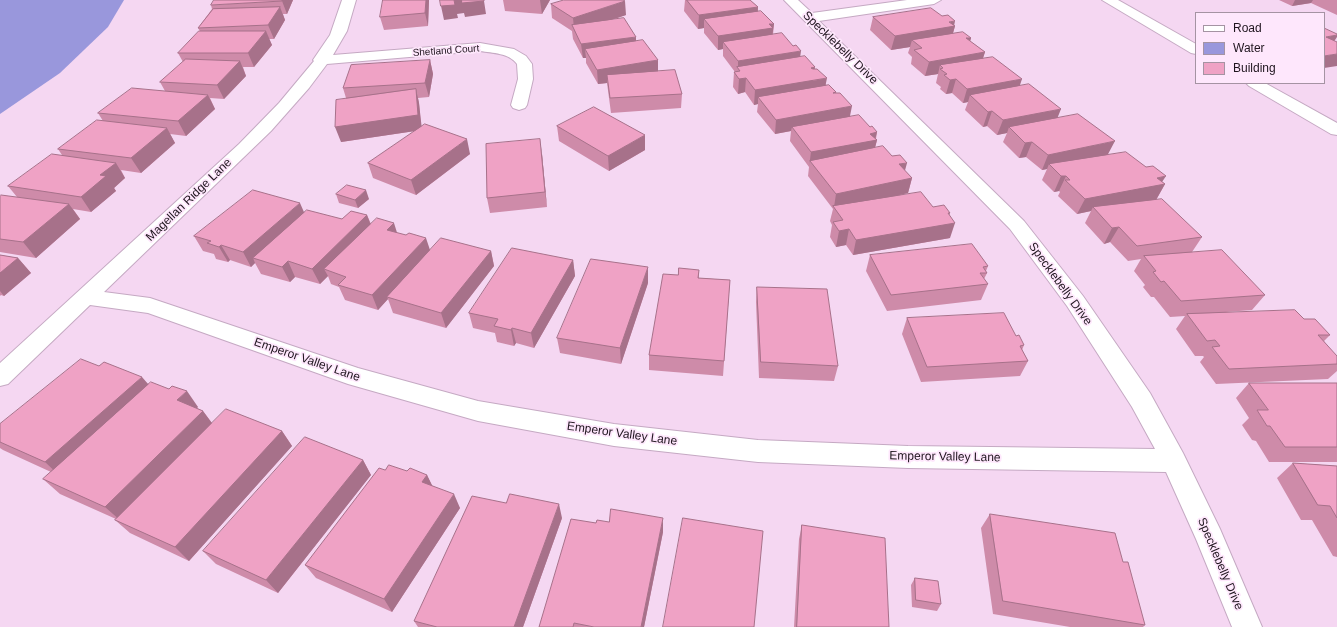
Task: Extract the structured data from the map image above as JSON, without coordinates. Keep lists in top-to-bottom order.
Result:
{
  "streets": {
    "street": [
      "Specklebelly Drive",
      "Shetland Court",
      "Magellan Ridge Lane",
      "Emperor Valley Lane"
    ]
  },
  "crossings": [
    ["Specklebelly Drive", "Emperor Valley Lane"],
    ["Shetland Court", "Magellan Ridge Lane"],
    ["Magellan Ridge Lane", "Emperor Valley Lane"]
  ],
  "legend": ["Road", "Water", "Building"]
}
